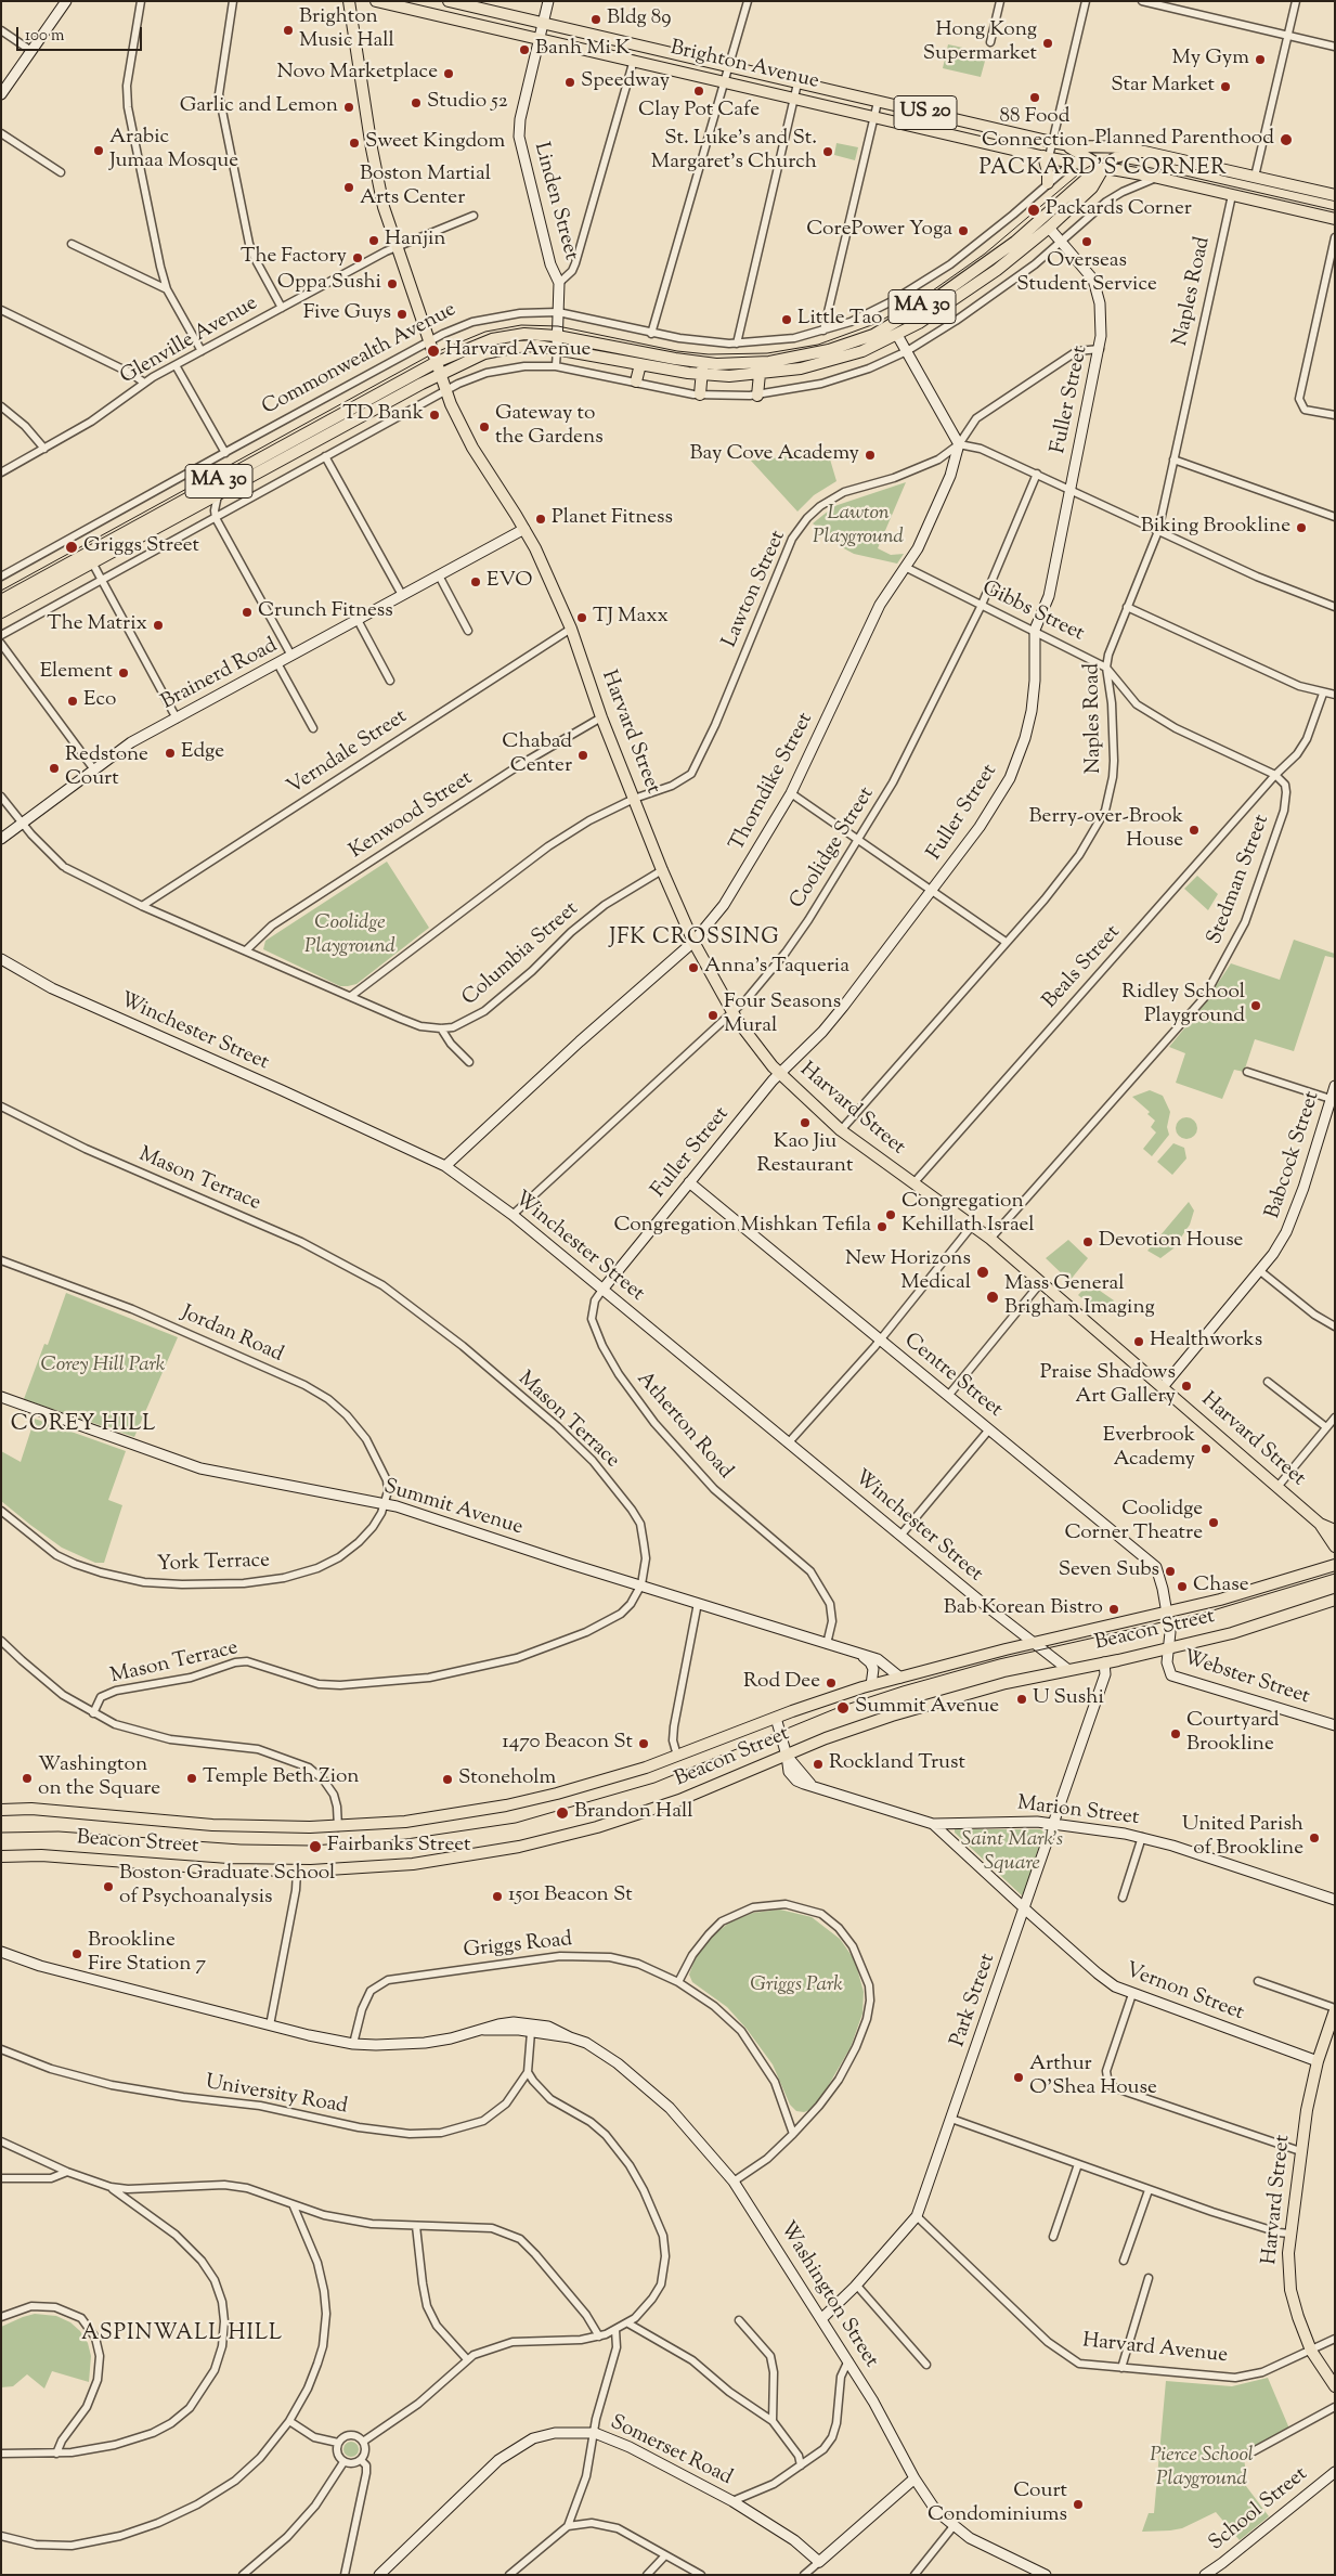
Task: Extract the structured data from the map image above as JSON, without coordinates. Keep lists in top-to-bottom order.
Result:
{
  "streets": {
    "main road": [
      "Brighton Avenue",
      "US 20",
      "MA 30",
      "Commonwealth Avenue",
      "Harvard Street",
      "Beacon Street"
    ],
    "street": [
      "Linden Street",
      "Naples Road",
      "Glenville Avenue",
      "Fuller Street",
      "Lawton Street",
      "Gibbs Street",
      "Brainerd Road",
      "Verndale Street",
      "Thorndike Street",
      "Kenwood Street",
      "Coolidge Street",
      "Stedman Street",
      "Columbia Street",
      "Beals Street",
      "Winchester Street",
      "Babcock Street",
      "Mason Terrace",
      "Jordan Road",
      "Centre Street",
      "Atherton Road",
      "Summit Avenue",
      "York Terrace",
      "Webster Street",
      "Marion Street",
      "Griggs Road",
      "Vernon Street",
      "Park Street",
      "University Road",
      "Washington Street",
      "Harvard Avenue",
      "Somerset Road",
      "School Street"
    ]
  },
  "crossings": [
    ["Brighton Avenue", "US 20"],
    ["Brighton Avenue", "Linden Street"],
    ["Brighton Avenue", "Commonwealth Avenue"],
    ["US 20", "Naples Road"],
    ["US 20", "Commonwealth Avenue"],
    ["Naples Road", "Gibbs Street"],
    ["Naples Road", "Harvard Street"],
    ["Commonwealth Avenue", "Fuller Street"],
    ["Fuller Street", "Lawton Street"],
    ["Fuller Street", "Gibbs Street"],
    ["Fuller Street", "Harvard Street"],
    ["Fuller Street", "Winchester Street"],
    ["Fuller Street", "Centre Street"],
    ["Fuller Street", "Atherton Road"],
    ["Lawton Street", "Harvard Street"],
    ["Lawton Street", "Thorndike Street"],
    ["Lawton Street", "Columbia Street"],
    ["Gibbs Street", "Thorndike Street"],
    ["Gibbs Street", "Coolidge Street"],
    ["Gibbs Street", "Stedman Street"],
    ["Gibbs Street", "Beals Street"],
    ["Brainerd Road", "Harvard Street"],
    ["Brainerd Road", "Columbia Street"],
    ["Harvard Street", "Verndale Street"],
    ["Harvard Street", "Thorndike Street"],
    ["Harvard Street", "Kenwood Street"],
    ["Harvard Street", "Coolidge Street"],
    ["Harvard Street", "Stedman Street"],
    ["Harvard Street", "Columbia Street"],
    ["Harvard Street", "Beals Street"],
    ["Harvard Street", "Babcock Street"],
    ["Harvard Street", "Vernon Street"],
    ["Harvard Street", "Harvard Avenue"],
    ["Verndale Street", "Columbia Street"],
    ["Thorndike Street", "Winchester Street"],
    ["Kenwood Street", "Columbia Street"],
    ["Coolidge Street", "Winchester Street"],
    ["Stedman Street", "Beals Street"],
    ["Winchester Street", "Atherton Road"],
    ["Winchester Street", "Beacon Street"],
    ["Mason Terrace", "Summit Avenue"],
    ["Jordan Road", "Summit Avenue"],
    ["Jordan Road", "York Terrace"],
    ["Centre Street", "Beacon Street"],
    ["Centre Street", "Webster Street"],
    ["Atherton Road", "Summit Avenue"],
    ["Summit Avenue", "York Terrace"],
    ["Summit Avenue", "Beacon Street"],
    ["Beacon Street", "Webster Street"],
    ["Beacon Street", "Marion Street"],
    ["Beacon Street", "Park Street"],
    ["Marion Street", "Vernon Street"],
    ["Marion Street", "Park Street"],
    ["Griggs Road", "Washington Street"],
    ["Vernon Street", "Park Street"],
    ["Park Street", "Washington Street"],
    ["Park Street", "Harvard Avenue"]
  ],
  "districts": [
    "PACKARD'S CORNER",
    "JFK CROSSING",
    "COREY HILL",
    "ASPINWALL HILL"
  ],
  "parks": [
    "Lawton Playground",
    "Coolidge Playground",
    "Corey Hill Park",
    "Saint Mark's Square",
    "Griggs Park",
    "Pierce School Playground"
  ],
  "places": [
    "Bldg 89",
    "Brighton Music Hall",
    "Hong Kong Supermarket",
    "Banh Mi K",
    "My Gym",
    "Novo Marketplace",
    "Speedway",
    "Star Market",
    "Clay Pot Cafe",
    "88 Food Connection",
    "Studio 52",
    "Garlic and Lemon",
    "Planned Parenthood",
    "Sweet Kingdom",
    "Arabic Jumaa Mosque",
    "St. Luke's and St. Margaret's Church",
    "Boston Martial Arts Center",
    "Packards Corner",
    "CorePower Yoga",
    "Hanjin",
    "Overseas Student Service",
    "The Factory",
    "Oppa Sushi",
    "Five Guys",
    "Little Tao",
    "Harvard Avenue",
    "TD Bank",
    "Gateway to the Gardens",
    "Bay Cove Academy",
    "Planet Fitness",
    "Biking Brookline",
    "Griggs Street",
    "EVO",
    "Crunch Fitness",
    "TJ Maxx",
    "The Matrix",
    "Element",
    "Eco",
    "Edge",
    "Chabad Center",
    "Redstone Court",
    "Berry-over-Brook House",
    "Anna's Taqueria",
    "Ridley School Playground",
    "Four Seasons Mural",
    "Kao Jiu Restaurant",
    "Congregation Kehillath Israel",
    "Congregation Mishkan Tefila",
    "Devotion House",
    "New Horizons Medical",
    "Mass General Brigham Imaging",
    "Healthworks",
    "Praise Shadows Art Gallery",
    "Everbrook Academy",
    "Coolidge Corner Theatre",
    "Seven Subs",
    "Chase",
    "Bab Korean Bistro",
    "Rod Dee",
    "U Sushi",
    "Summit Avenue",
    "Courtyard Brookline",
    "1470 Beacon St",
    "Rockland Trust",
    "Washington on the Square",
    "Temple Beth Zion",
    "Stoneholm",
    "Brandon Hall",
    "United Parish of Brookline",
    "Fairbanks Street",
    "Boston Graduate School of Psychoanalysis",
    "1501 Beacon St",
    "Brookline Fire Station 7",
    "Arthur O'Shea House",
    "Court Condominiums"
  ],
  "scale_bar": "100 m"
}
